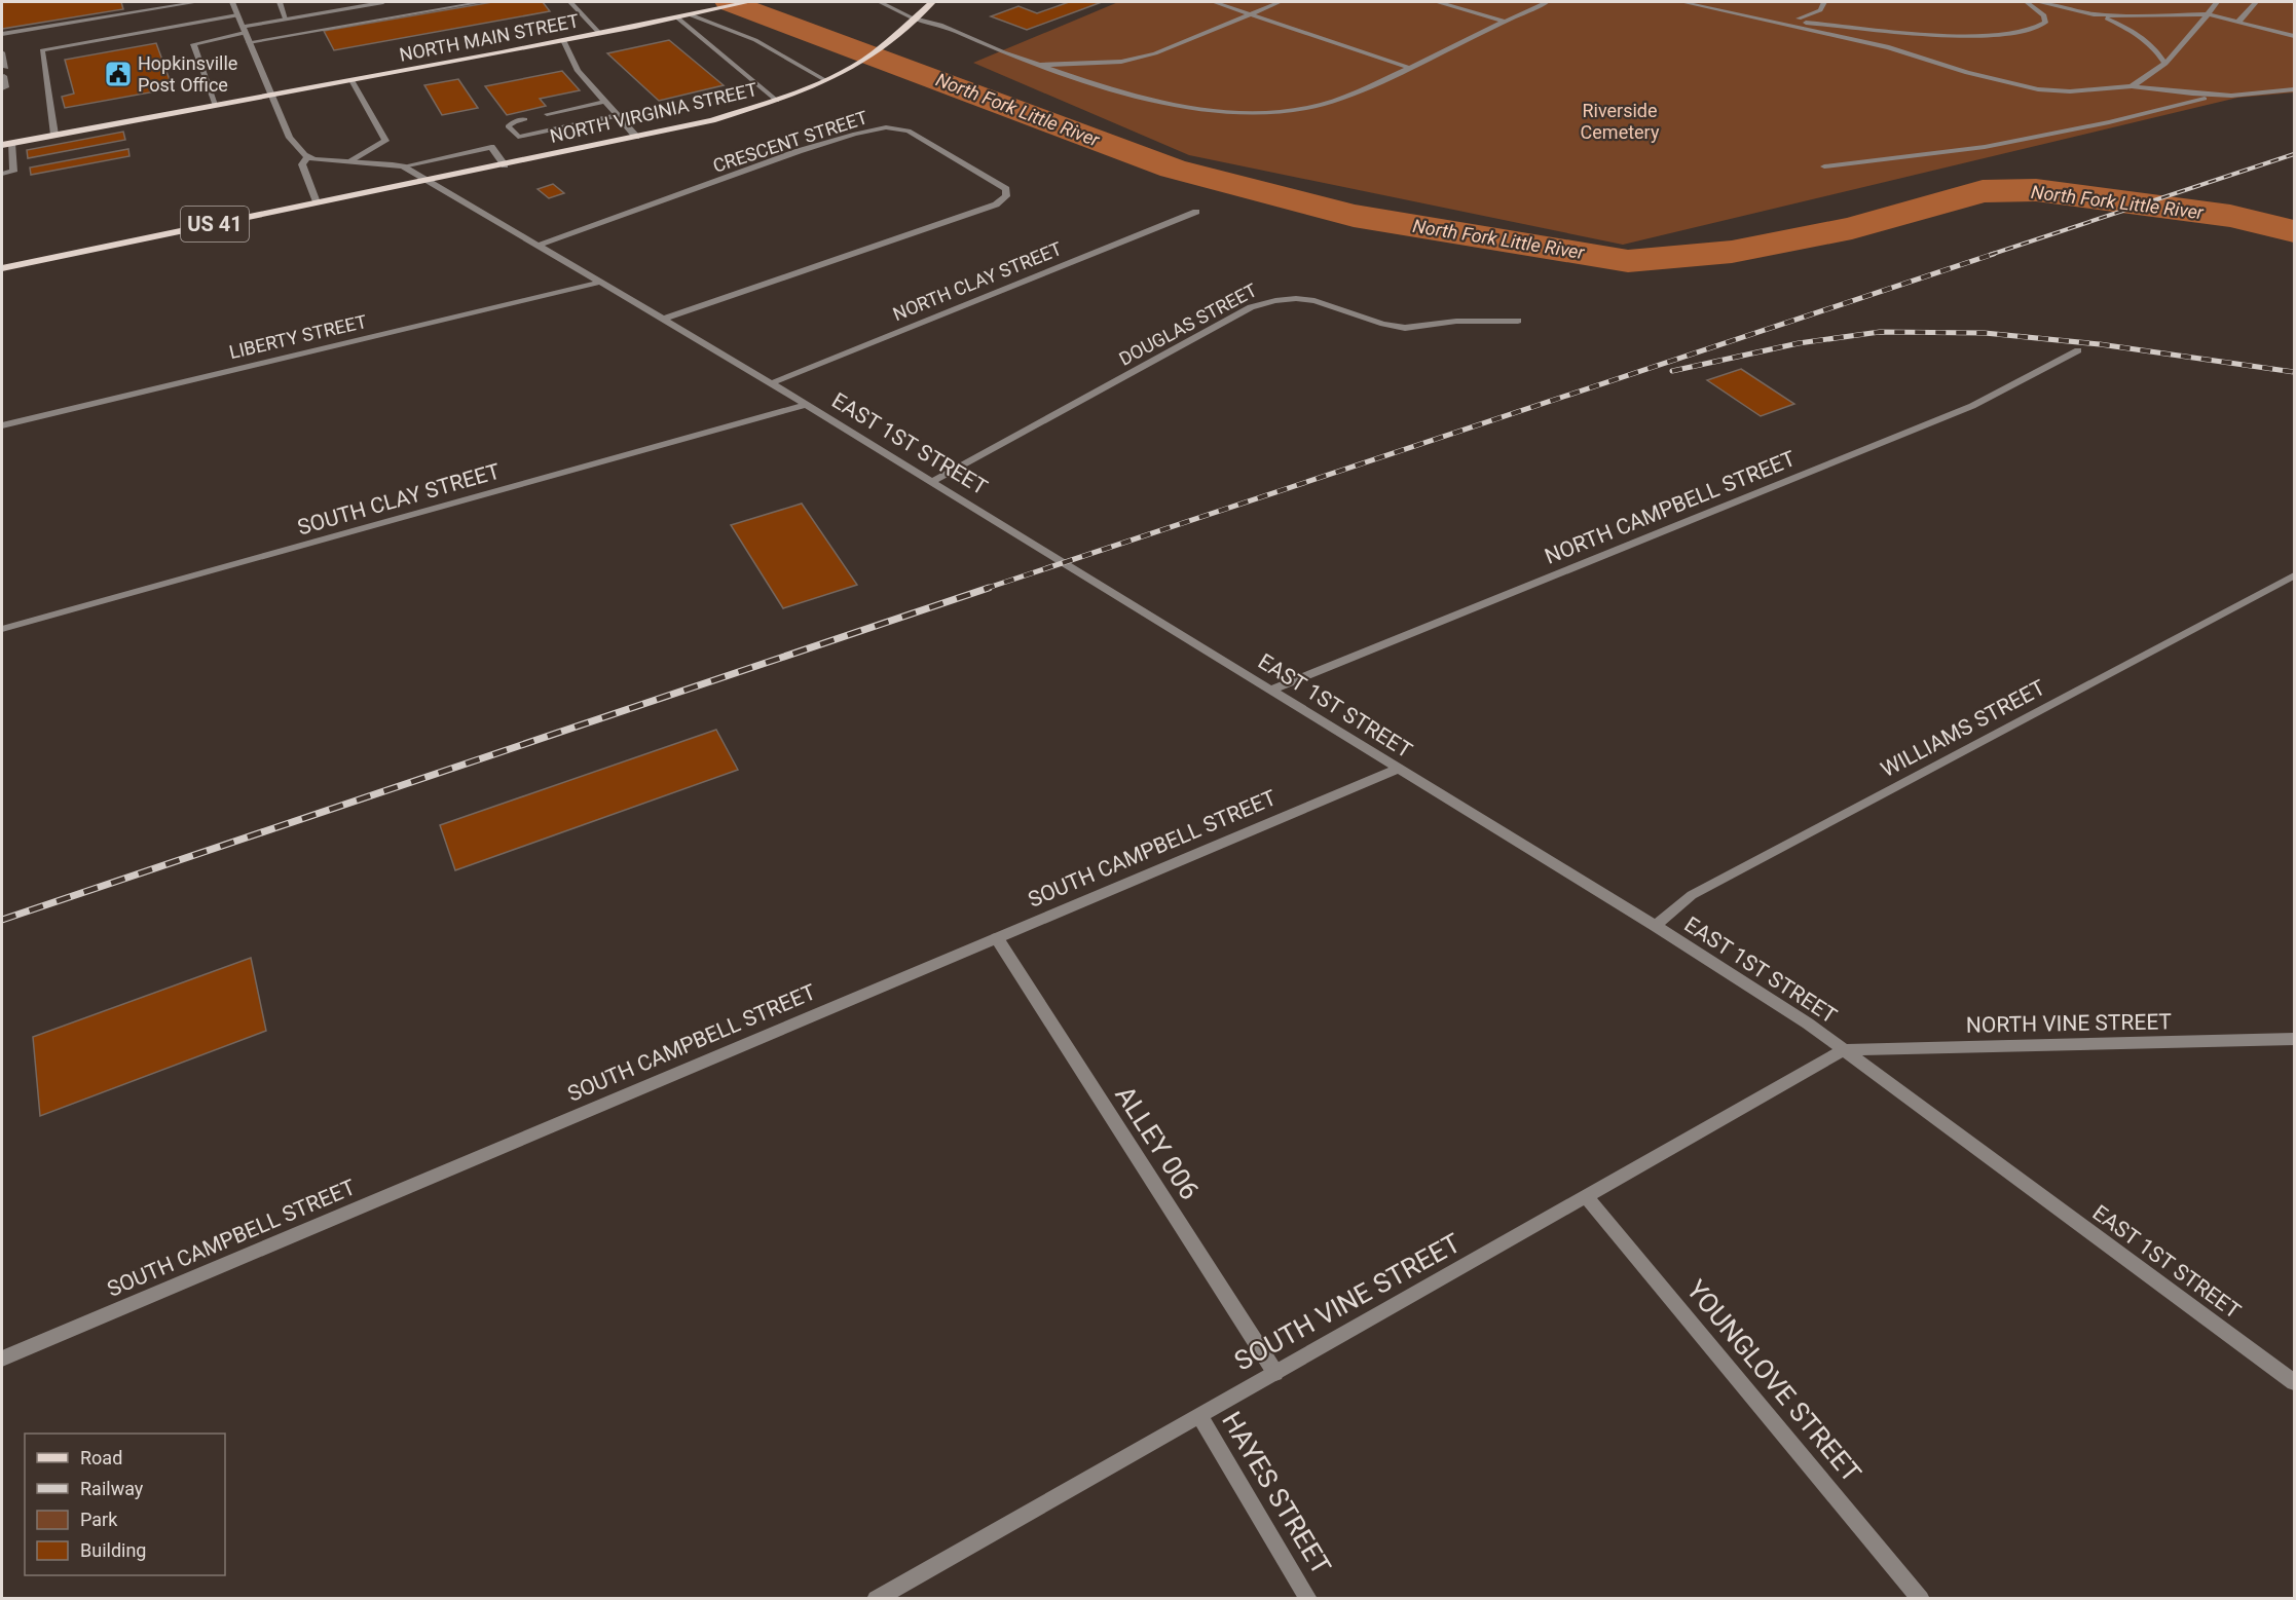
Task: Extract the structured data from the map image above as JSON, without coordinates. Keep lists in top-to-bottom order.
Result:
{
  "streets": {
    "main road": ["NORTH MAIN STREET", "NORTH VIRGINIA STREET", "US 41"],
    "street": [
      "CRESCENT STREET",
      "NORTH CLAY STREET",
      "DOUGLAS STREET",
      "LIBERTY STREET",
      "EAST 1ST STREET",
      "SOUTH CLAY STREET",
      "NORTH CAMPBELL STREET",
      "WILLIAMS STREET",
      "SOUTH CAMPBELL STREET",
      "NORTH VINE STREET",
      "ALLEY 006",
      "SOUTH VINE STREET",
      "YOUNGLOVE STREET",
      "HAYES STREET"
    ]
  },
  "crossings": [
    ["NORTH VIRGINIA STREET", "US 41"],
    ["NORTH VIRGINIA STREET", "EAST 1ST STREET"],
    ["CRESCENT STREET", "EAST 1ST STREET"],
    ["US 41", "EAST 1ST STREET"],
    ["NORTH CLAY STREET", "EAST 1ST STREET"],
    ["DOUGLAS STREET", "EAST 1ST STREET"],
    ["LIBERTY STREET", "EAST 1ST STREET"],
    ["EAST 1ST STREET", "SOUTH CLAY STREET"],
    ["EAST 1ST STREET", "NORTH CAMPBELL STREET"],
    ["EAST 1ST STREET", "WILLIAMS STREET"],
    ["EAST 1ST STREET", "SOUTH CAMPBELL STREET"],
    ["EAST 1ST STREET", "NORTH VINE STREET"],
    ["EAST 1ST STREET", "SOUTH VINE STREET"],
    ["SOUTH CAMPBELL STREET", "ALLEY 006"],
    ["NORTH VINE STREET", "SOUTH VINE STREET"],
    ["ALLEY 006", "SOUTH VINE STREET"],
    ["SOUTH VINE STREET", "YOUNGLOVE STREET"],
    ["SOUTH VINE STREET", "HAYES STREET"]
  ],
  "water": ["North Fork Little River"],
  "parks": ["Riverside Cemetery"],
  "places": {
    "public building": ["Hopkinsville Post Office"]
  },
  "legend": [
    "Road",
    "Railway",
    "Park",
    "Building"
  ]
}
